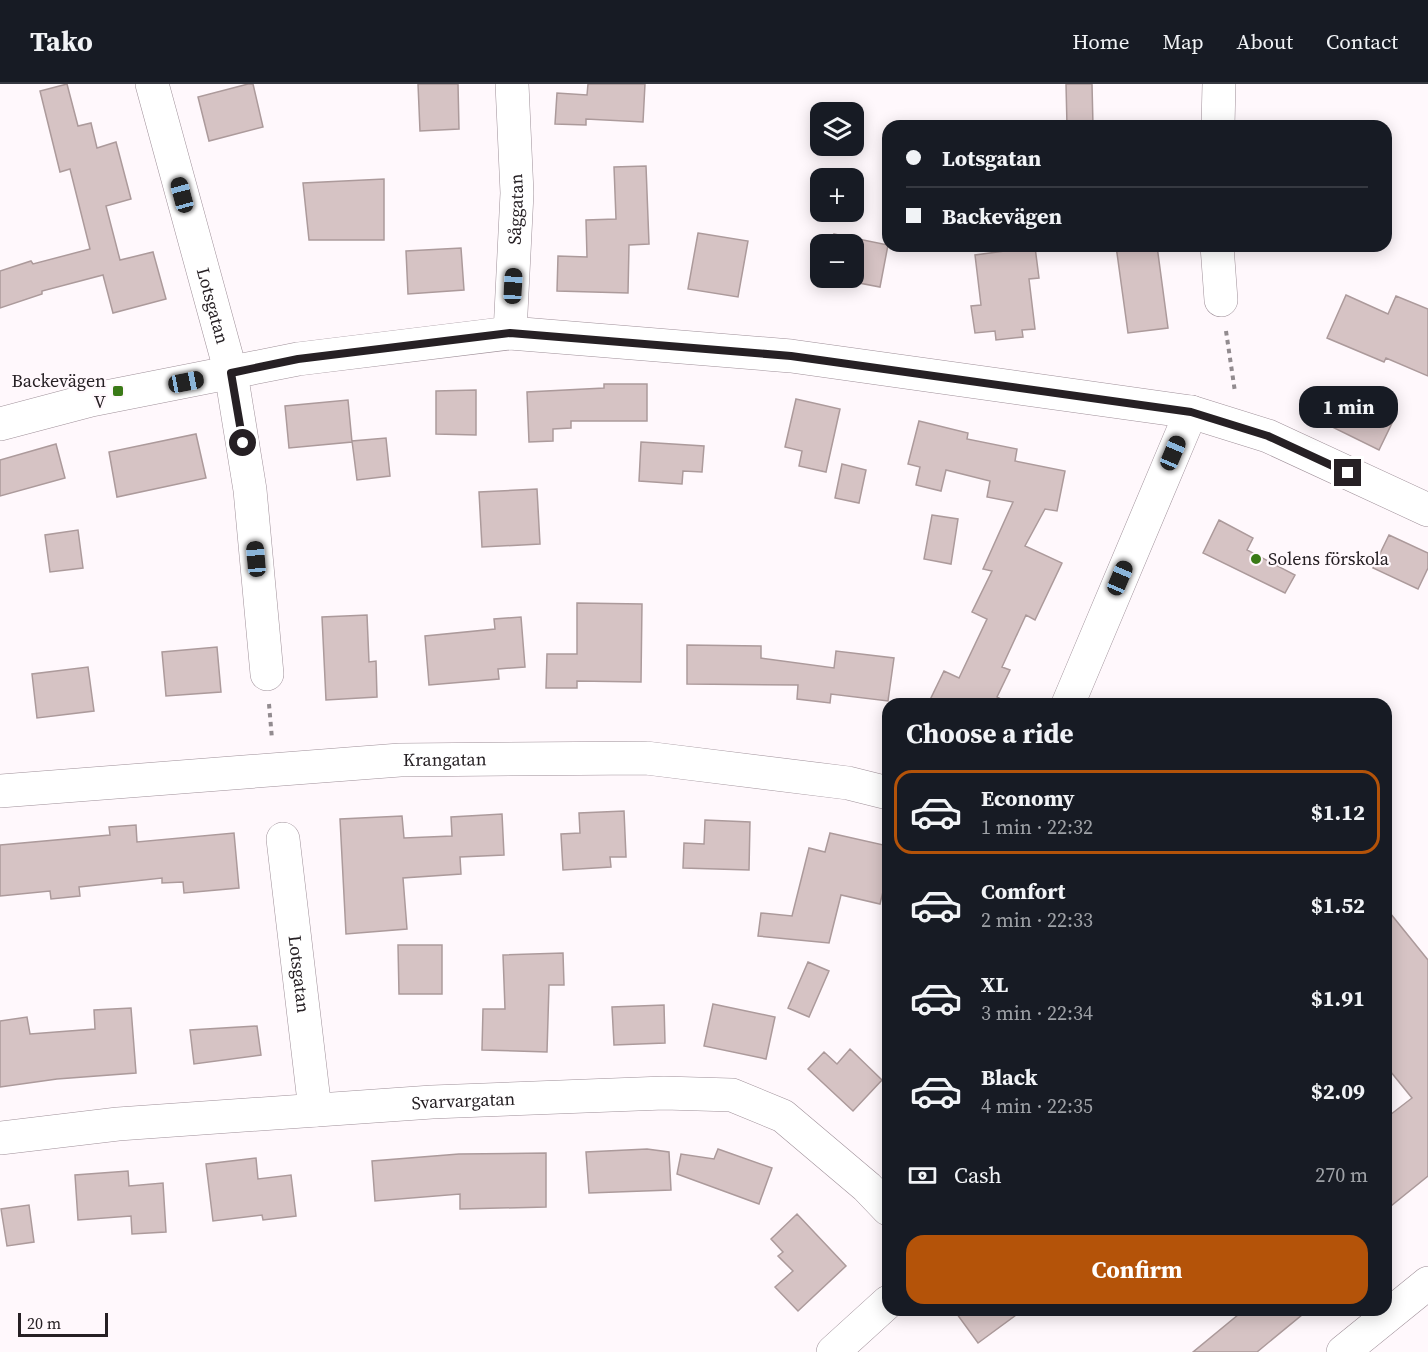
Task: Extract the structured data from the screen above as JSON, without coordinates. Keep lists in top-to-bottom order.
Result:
{
  "streets": {
    "street": [
      "Såggatan",
      "Lotsgatan",
      "Krangatan",
      "Svarvargatan"
    ]
  },
  "crossings": [
    ["Lotsgatan", "Svarvargatan"]
  ],
  "places": {
    "transit": ["Backevägen V"],
    "other": ["Solens förskola"]
  },
  "scale_bar": "20 m",
  "page": {
    "header": "Tako",
    "nav": [
      "Home",
      "Map",
      "About",
      "Contact"
    ],
    "map_buttons": ["+", "−"],
    "banner": ["Lotsgatan", "Backevägen"],
    "bubble": "1 min",
    "heading": "Choose a ride",
    "list": [
      {
        "name": "Economy",
        "note": "1 min · 22:32",
        "value": "$1.12"
      },
      {
        "name": "Comfort",
        "note": "2 min · 22:33",
        "value": "$1.52"
      },
      {
        "name": "XL",
        "note": "3 min · 22:34",
        "value": "$1.91"
      },
      {
        "name": "Black",
        "note": "4 min · 22:35",
        "value": "$2.09"
      }
    ],
    "pay": ["Cash", "270 m"],
    "buttons": "Confirm",
    "scale": "20 m"
  }
}
